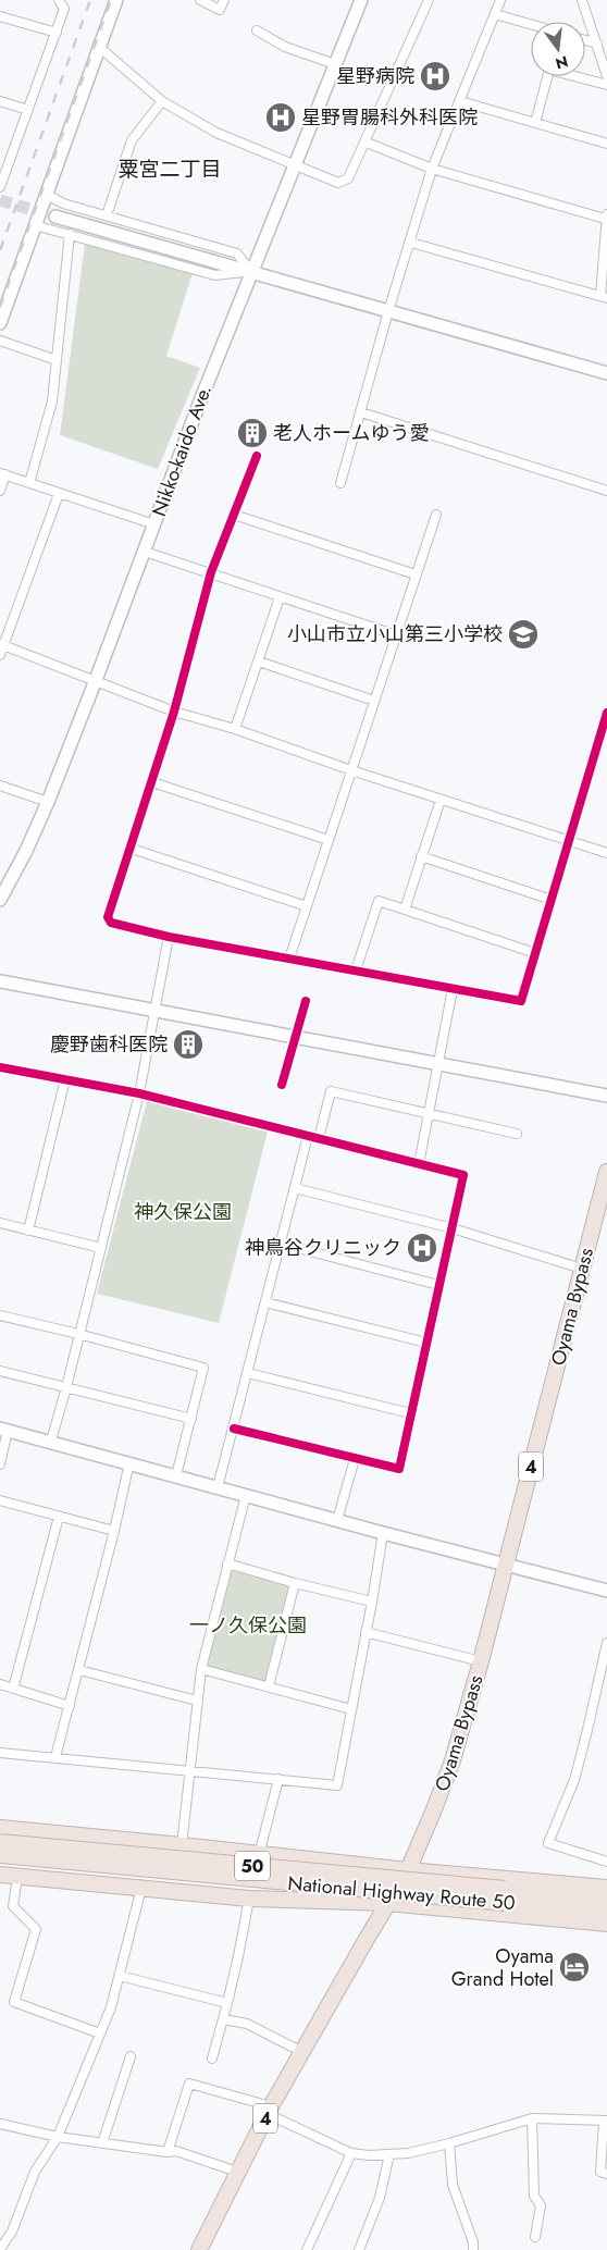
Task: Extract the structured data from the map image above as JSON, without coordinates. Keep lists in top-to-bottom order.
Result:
{
  "streets": {
    "highway": [
      "Oyama Bypass",
      "4",
      "50",
      "National Highway Route 50"
    ],
    "street": ["Nikko-kaido Ave."]
  },
  "districts": ["粟宮二丁目"],
  "parks": ["神久保公園", "一ノ久保公園"],
  "places": {
    "hospital": ["星野病院", "星野胃腸科外科医院", "神鳥谷クリニック"],
    "building": ["老人ホームゆう愛", "慶野歯科医院"],
    "school or university": ["小山市立小山第三小学校"],
    "hotel": ["Oyama Grand Hotel"]
  },
  "north": "bottom"
}
